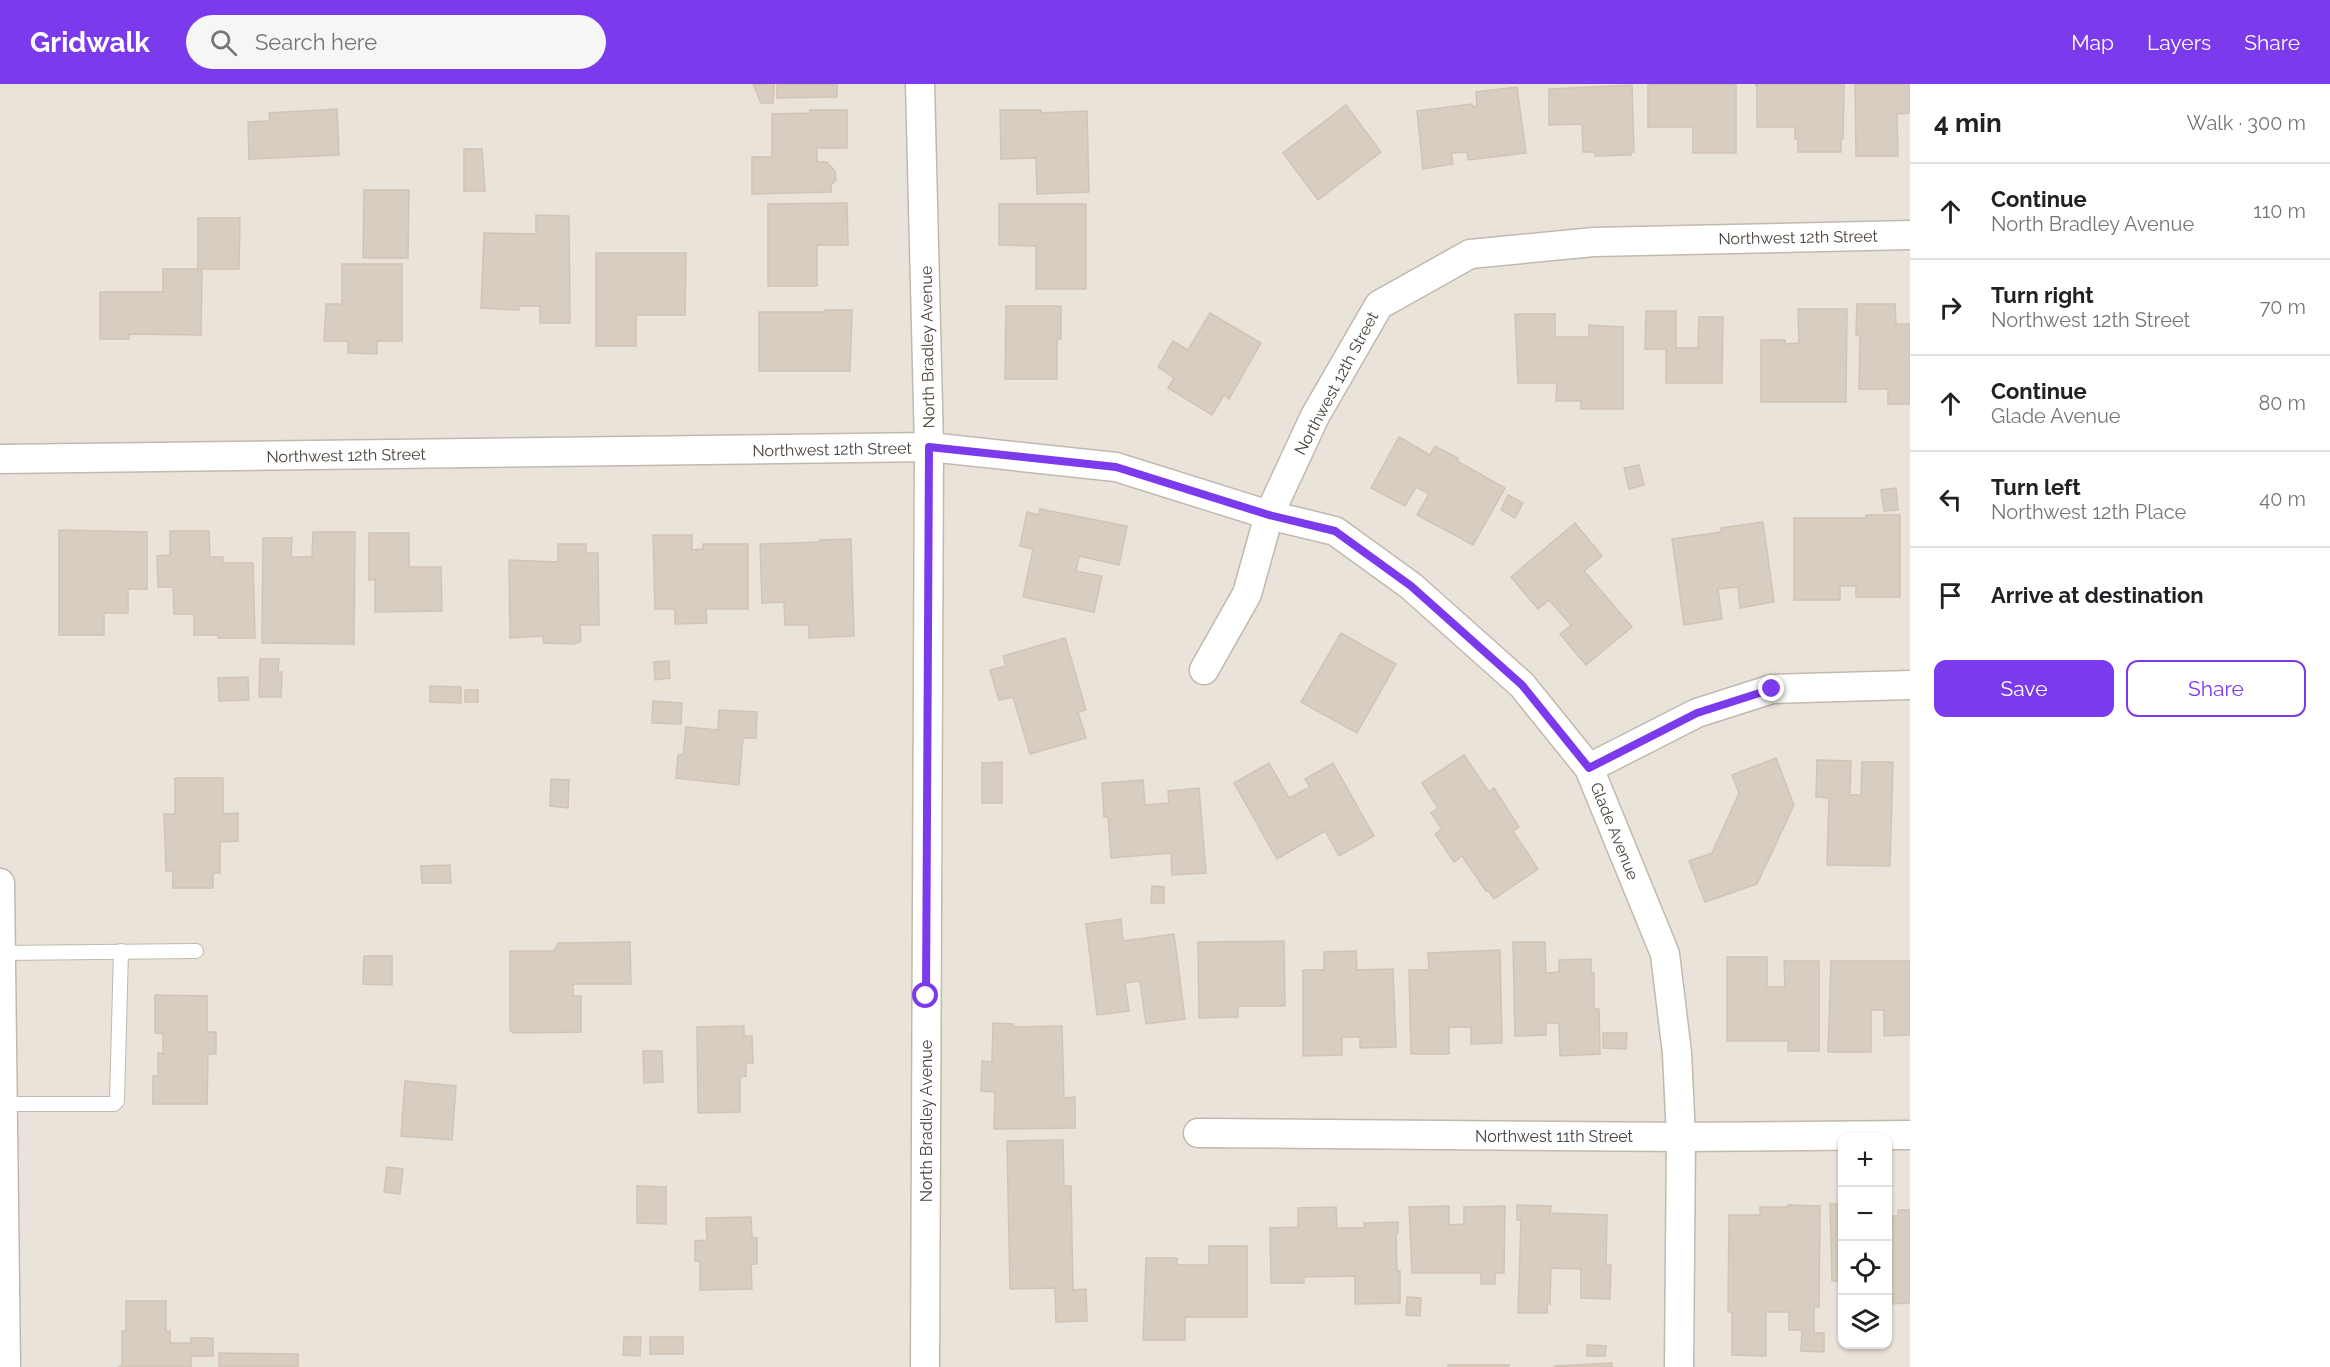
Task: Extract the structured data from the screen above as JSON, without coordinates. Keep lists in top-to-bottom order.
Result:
{
  "streets": {
    "street": [
      "Northwest 12th Street",
      "North Bradley Avenue",
      "Glade Avenue",
      "Northwest 11th Street"
    ]
  },
  "crossings": [
    ["Northwest 12th Street", "North Bradley Avenue"],
    ["Northwest 12th Street", "Glade Avenue"],
    ["Glade Avenue", "Northwest 11th Street"]
  ],
  "page": {
    "header": "Gridwalk",
    "search": "Search here",
    "nav": ["Map", "Layers", "Share"],
    "heading": ["4 min", "Walk · 300 m"],
    "list": [
      ["Continue", "North Bradley Avenue", "110 m"],
      ["Turn right", "Northwest 12th Street", "70 m"],
      ["Continue", "Glade Avenue", "80 m"],
      ["Turn left", "Northwest 12th Place", "40 m"],
      "Arrive at destination"
    ],
    "buttons": ["Save", "Share"],
    "map_buttons": ["+", "−"]
  }
}
